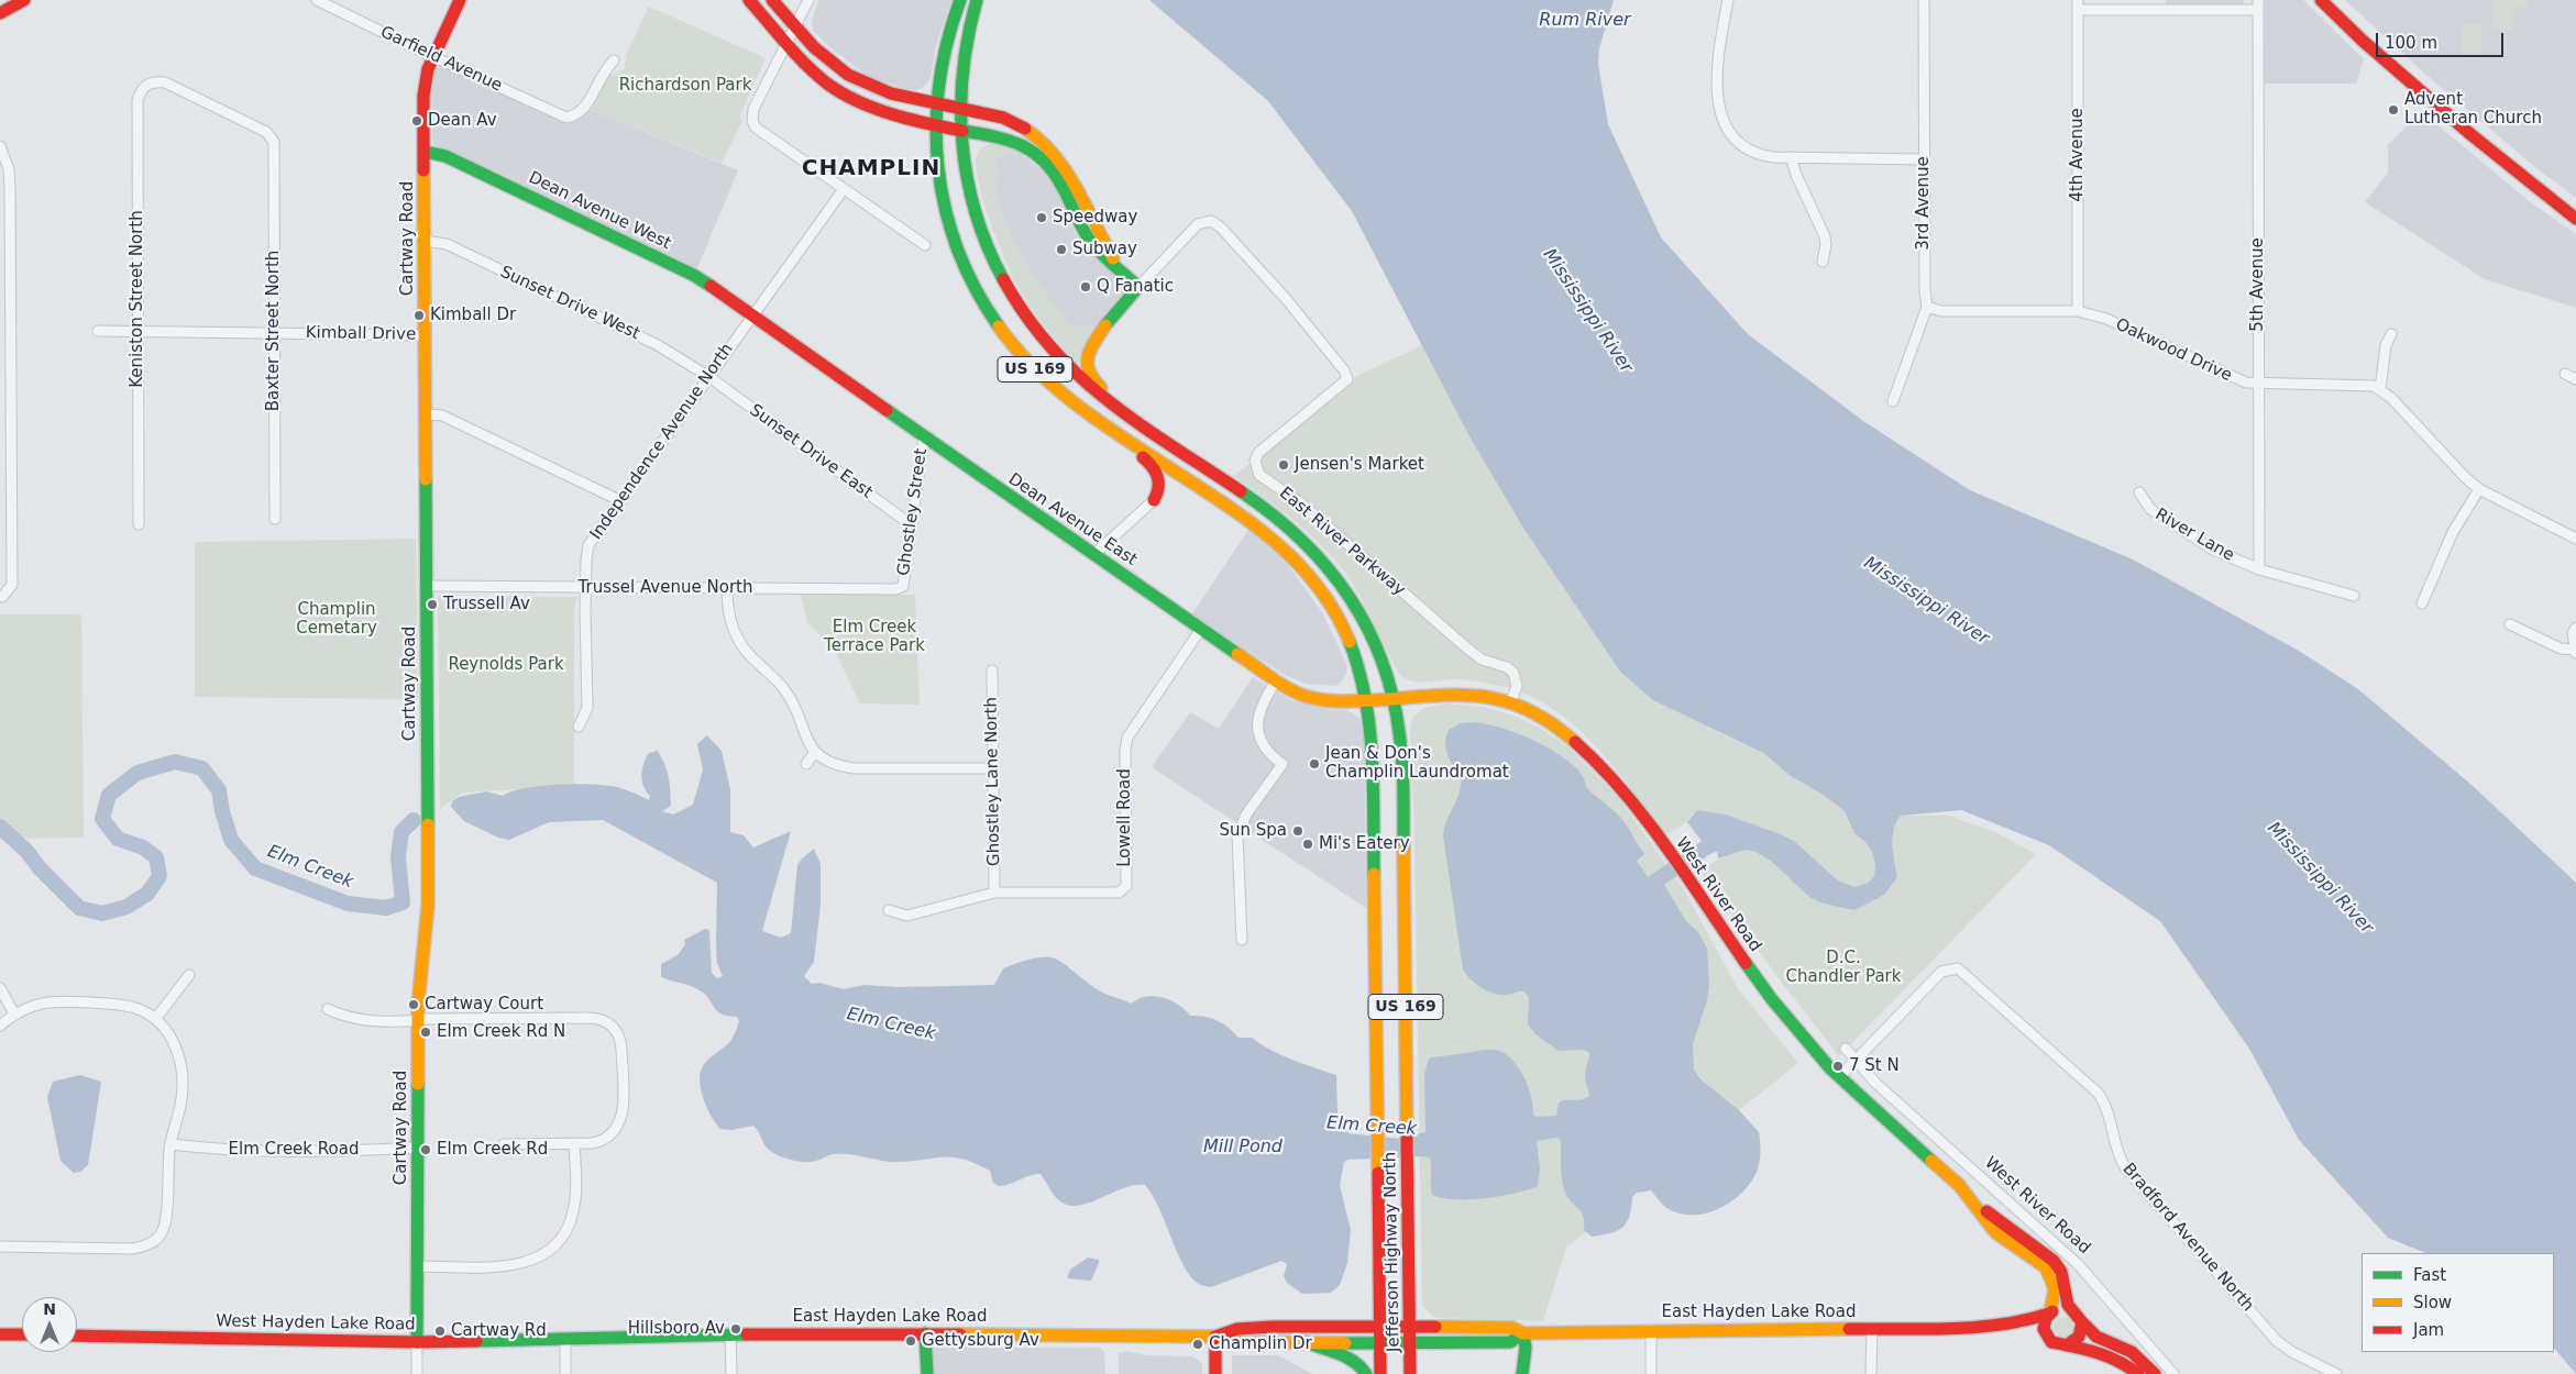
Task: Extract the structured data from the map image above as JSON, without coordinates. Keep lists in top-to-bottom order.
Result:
{
  "streets": {
    "main road": [
      "Dean Avenue West",
      "Cartway Road",
      "US 169",
      "Dean Avenue East",
      "West River Road",
      "Jefferson Highway North",
      "East Hayden Lake Road",
      "West Hayden Lake Road"
    ],
    "street": [
      "Garfield Avenue",
      "4th Avenue",
      "3rd Avenue",
      "5th Avenue",
      "Keniston Street North",
      "Sunset Drive West",
      "Baxter Street North",
      "Kimball Drive",
      "Oakwood Drive",
      "Independence Avenue North",
      "Sunset Drive East",
      "Ghostley Street",
      "River Lane",
      "East River Parkway",
      "Trussel Avenue North",
      "Ghostley Lane North",
      "Lowell Road",
      "Elm Creek Road",
      "Bradford Avenue North"
    ]
  },
  "crossings": [
    ["Garfield Avenue", "Cartway Road"],
    ["4th Avenue", "Oakwood Drive"],
    ["3rd Avenue", "Oakwood Drive"],
    ["Dean Avenue West", "Cartway Road"],
    ["Dean Avenue West", "Independence Avenue North"],
    ["Dean Avenue West", "Dean Avenue East"],
    ["Cartway Road", "Sunset Drive West"],
    ["Cartway Road", "Kimball Drive"],
    ["Cartway Road", "Trussel Avenue North"],
    ["Cartway Road", "Elm Creek Road"],
    ["Cartway Road", "West Hayden Lake Road"],
    ["5th Avenue", "Oakwood Drive"],
    ["5th Avenue", "River Lane"],
    ["Keniston Street North", "Baxter Street North"],
    ["Keniston Street North", "Kimball Drive"],
    ["Sunset Drive West", "Independence Avenue North"],
    ["Sunset Drive West", "Sunset Drive East"],
    ["Baxter Street North", "Kimball Drive"],
    ["US 169", "Dean Avenue East"],
    ["US 169", "Jefferson Highway North"],
    ["Independence Avenue North", "Sunset Drive East"],
    ["Independence Avenue North", "Dean Avenue East"],
    ["Independence Avenue North", "Trussel Avenue North"],
    ["Sunset Drive East", "Ghostley Street"],
    ["Ghostley Street", "Dean Avenue East"],
    ["Ghostley Street", "Trussel Avenue North"],
    ["Dean Avenue East", "Lowell Road"],
    ["Dean Avenue East", "West River Road"],
    ["Dean Avenue East", "Jefferson Highway North"],
    ["East River Parkway", "West River Road"],
    ["Ghostley Lane North", "Lowell Road"],
    ["West River Road", "Bradford Avenue North"],
    ["West River Road", "Jefferson Highway North"],
    ["West River Road", "East Hayden Lake Road"],
    ["Jefferson Highway North", "East Hayden Lake Road"],
    ["East Hayden Lake Road", "West Hayden Lake Road"]
  ],
  "districts": ["CHAMPLIN"],
  "water": [
    "Rum River",
    "Mississippi River",
    "Elm Creek",
    "Mill Pond"
  ],
  "parks": [
    "Richardson Park",
    "Champlin Cemetary",
    "Elm Creek Terrace Park",
    "Reynolds Park",
    "D.C. Chandler Park"
  ],
  "places": [
    "Advent Lutheran Church",
    "Dean Av",
    "Speedway",
    "Subway",
    "Q Fanatic",
    "Kimball Dr",
    "Jensen's Market",
    "Trussell Av",
    "Jean & Don's Champlin Laundromat",
    "Sun Spa",
    "Mi's Eatery",
    "Cartway Court",
    "Elm Creek Rd N",
    "7 St N",
    "Elm Creek Rd",
    "Hillsboro Av",
    "Cartway Rd",
    "Gettysburg Av",
    "Champlin Dr"
  ],
  "legend": ["Fast", "Slow", "Jam"],
  "scale_bar": "100 m",
  "north": "top"
}
